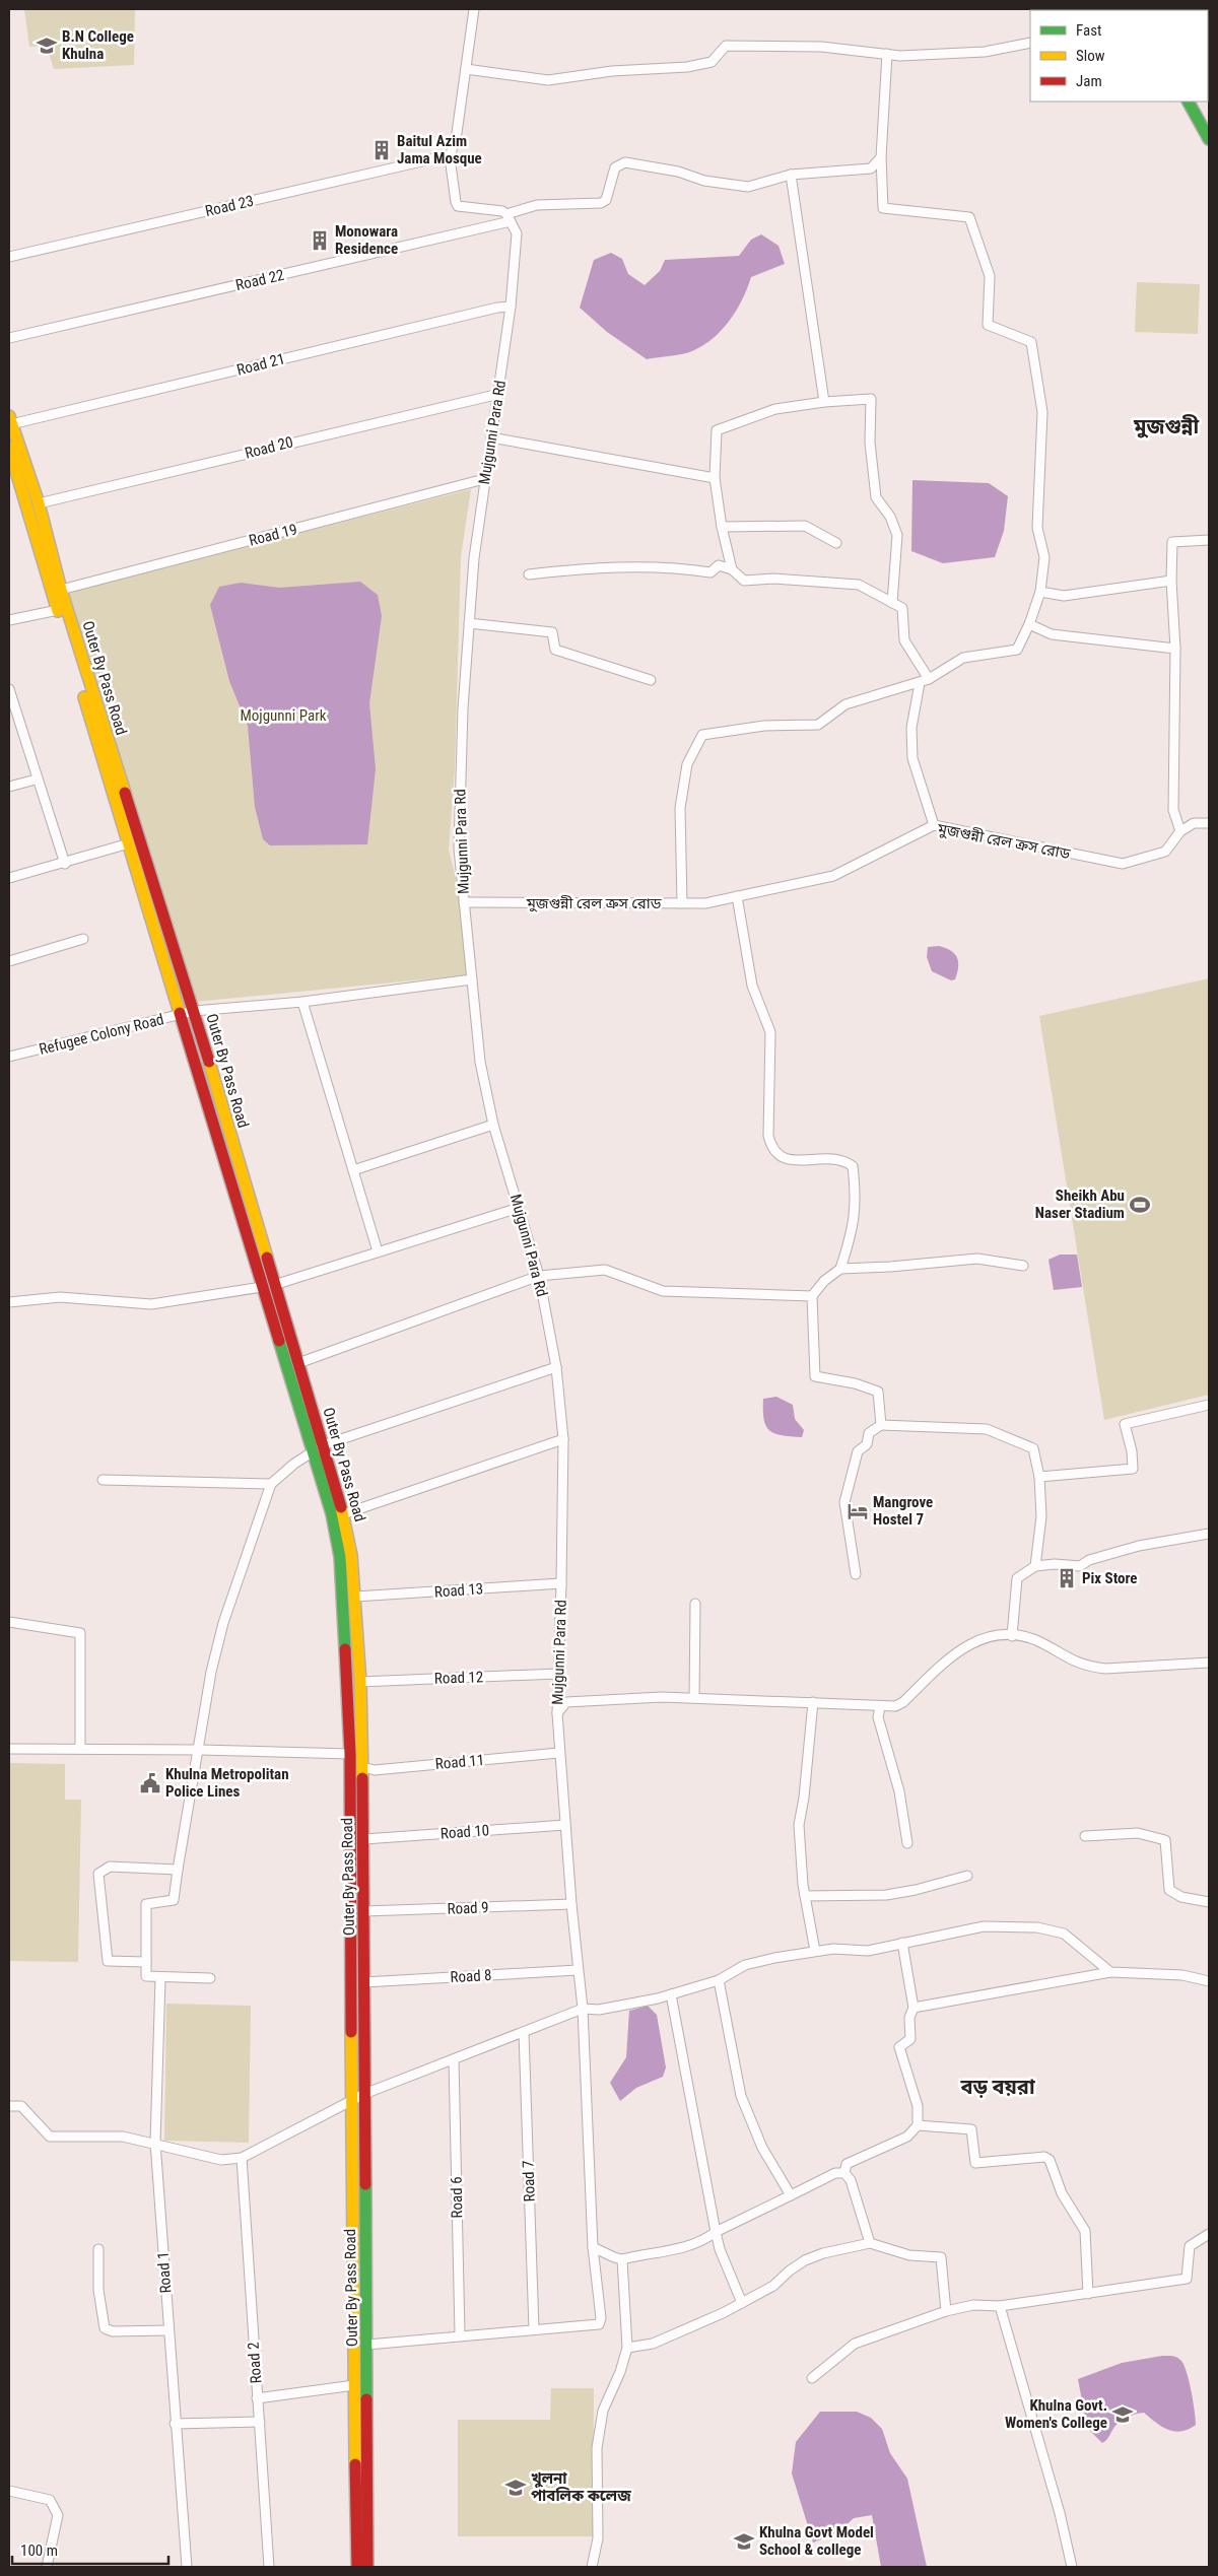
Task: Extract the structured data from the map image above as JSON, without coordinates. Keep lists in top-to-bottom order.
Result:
{
  "streets": {
    "main road": ["Outer By Pass Road"],
    "street": [
      "Road 23",
      "Road 22",
      "Road 21",
      "Mujgunni Para Rd",
      "Road 20",
      "Road 19",
      "মুজগুন্নী রেল ক্রস রোড",
      "Refugee Colony Road",
      "Road 13",
      "Road 12",
      "Road 11",
      "Road 10",
      "Road 9",
      "Road 8",
      "Road 7",
      "Road 6",
      "Road 1",
      "Road 2"
    ]
  },
  "crossings": [
    ["Road 22", "Mujgunni Para Rd"],
    ["Road 21", "Mujgunni Para Rd"],
    ["Road 21", "Outer By Pass Road"],
    ["Mujgunni Para Rd", "Road 20"],
    ["Mujgunni Para Rd", "Road 19"],
    ["Mujgunni Para Rd", "মুজগুন্নী রেল ক্রস রোড"],
    ["Mujgunni Para Rd", "Refugee Colony Road"],
    ["Mujgunni Para Rd", "Road 13"],
    ["Mujgunni Para Rd", "Road 12"],
    ["Mujgunni Para Rd", "Road 11"],
    ["Mujgunni Para Rd", "Road 10"],
    ["Mujgunni Para Rd", "Road 9"],
    ["Mujgunni Para Rd", "Road 8"],
    ["Mujgunni Para Rd", "Road 7"],
    ["Road 20", "Outer By Pass Road"],
    ["Road 19", "Outer By Pass Road"],
    ["Outer By Pass Road", "Refugee Colony Road"],
    ["Outer By Pass Road", "Road 13"],
    ["Outer By Pass Road", "Road 12"],
    ["Outer By Pass Road", "Road 11"],
    ["Outer By Pass Road", "Road 10"],
    ["Outer By Pass Road", "Road 9"],
    ["Outer By Pass Road", "Road 8"]
  ],
  "districts": ["মুজগুন্নী", "বড় বয়রা"],
  "parks": ["Mojgunni Park"],
  "places": {
    "school or university": [
      "B.N College Khulna",
      "Khulna Govt. Women's College",
      "খুলনা পাবলিক কলেজ",
      "Khulna Govt Model School & college"
    ],
    "building": ["Baitul Azim Jama Mosque", "Monowara Residence", "Pix Store"],
    "sports": ["Sheikh Abu Naser Stadium"],
    "hotel": ["Mangrove Hostel 7"],
    "public building": ["Khulna Metropolitan Police Lines"]
  },
  "legend": ["Fast", "Slow", "Jam"],
  "scale_bar": "100 m"
}
